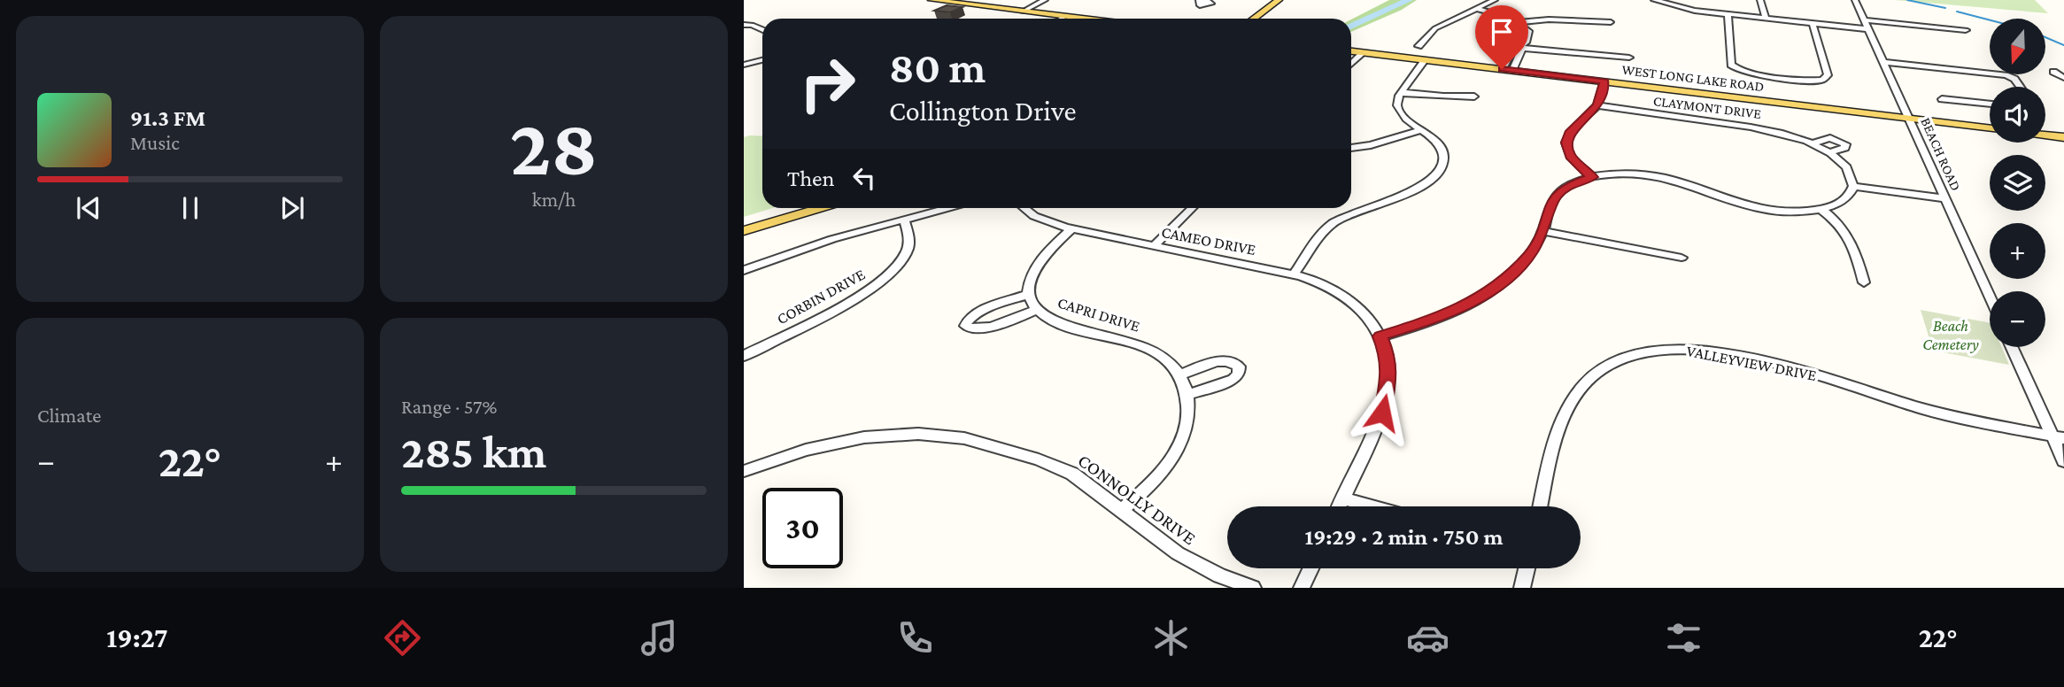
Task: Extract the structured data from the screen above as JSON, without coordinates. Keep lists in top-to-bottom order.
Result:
{
  "streets": {
    "main road": ["WEST LONG LAKE ROAD"],
    "street": [
      "CLAYMONT DRIVE",
      "BEACH ROAD",
      "CAMEO DRIVE",
      "CORBIN DRIVE",
      "CAPRI DRIVE",
      "VALLEYVIEW DRIVE",
      "CONNOLLY DRIVE"
    ]
  },
  "crossings": [
    ["WEST LONG LAKE ROAD", "BEACH ROAD"]
  ],
  "parks": ["Beach Cemetery"],
  "north": "bottom",
  "page": {
    "tile": [
      ["28", "km/h"],
      "Climate",
      ["Range · 57%", "285 km"]
    ],
    "map_buttons": ["+", "−"],
    "turn": ["80 m", "Collington Drive"],
    "song": ["91.3 FM", "Music"],
    "then": "Then",
    "heat": ["−", "22°", "+"],
    "limit": "30",
    "trip": "19:29 · 2 min · 750 m",
    "tabs": ["19:27", "22°"]
  }
}
